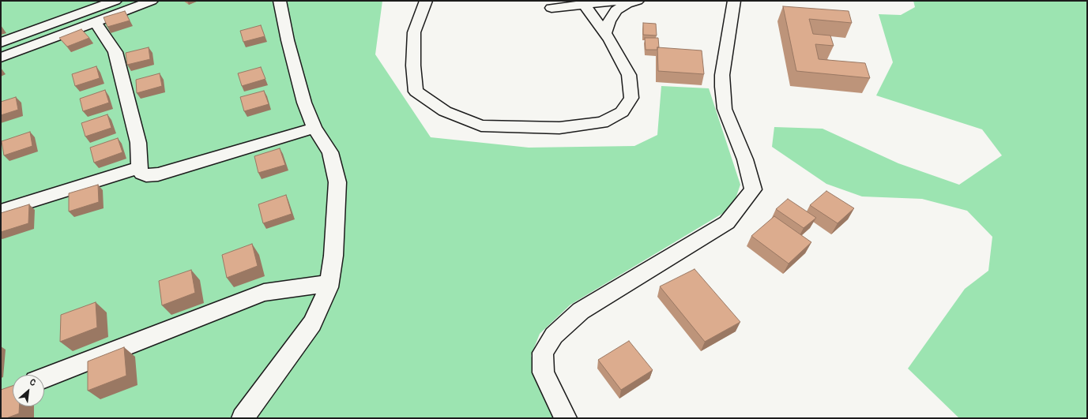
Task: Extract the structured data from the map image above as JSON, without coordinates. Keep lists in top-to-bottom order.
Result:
{
  "north": "top right"
}
